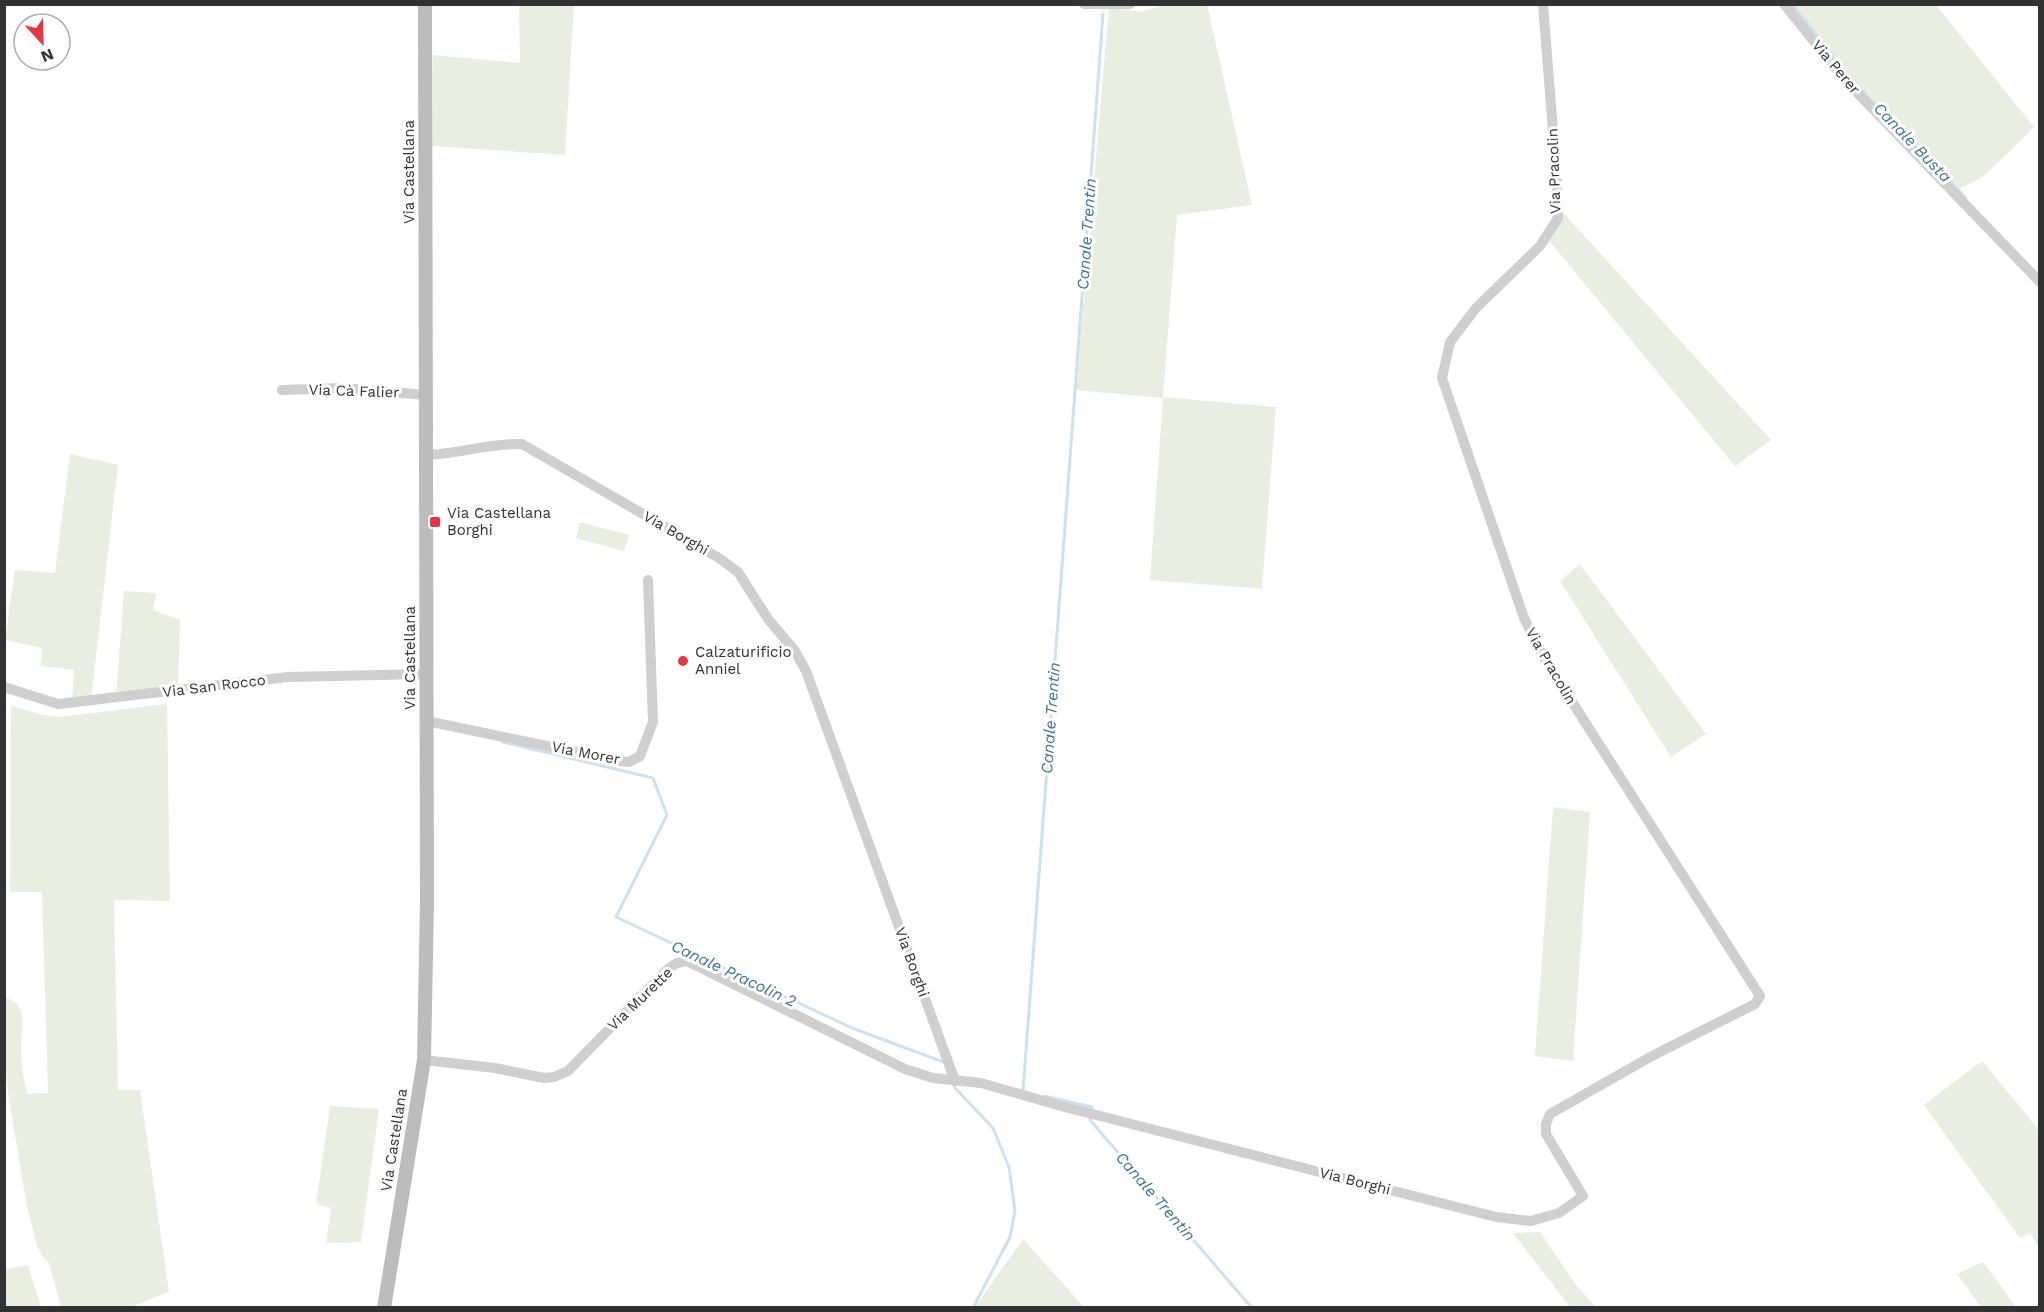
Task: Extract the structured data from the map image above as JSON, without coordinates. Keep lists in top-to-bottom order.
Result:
{
  "streets": {
    "main road": ["Via Castellana"],
    "street": [
      "Via Perer",
      "Via Pracolin",
      "Via Cà Falier",
      "Via Borghi",
      "Via San Rocco",
      "Via Morer",
      "Via Murette"
    ]
  },
  "crossings": [
    ["Via Pracolin", "Via Borghi"],
    ["Via Castellana", "Via Cà Falier"],
    ["Via Castellana", "Via Borghi"],
    ["Via Castellana", "Via San Rocco"],
    ["Via Castellana", "Via Morer"],
    ["Via Castellana", "Via Murette"],
    ["Via Borghi", "Via Murette"]
  ],
  "water": ["Canale Busta", "Canale Trentin", "Canale Pracolin 2"],
  "places": {
    "transit": ["Via Castellana Borghi"],
    "other": ["Calzaturificio Anniel"]
  },
  "north": "bottom"
}
